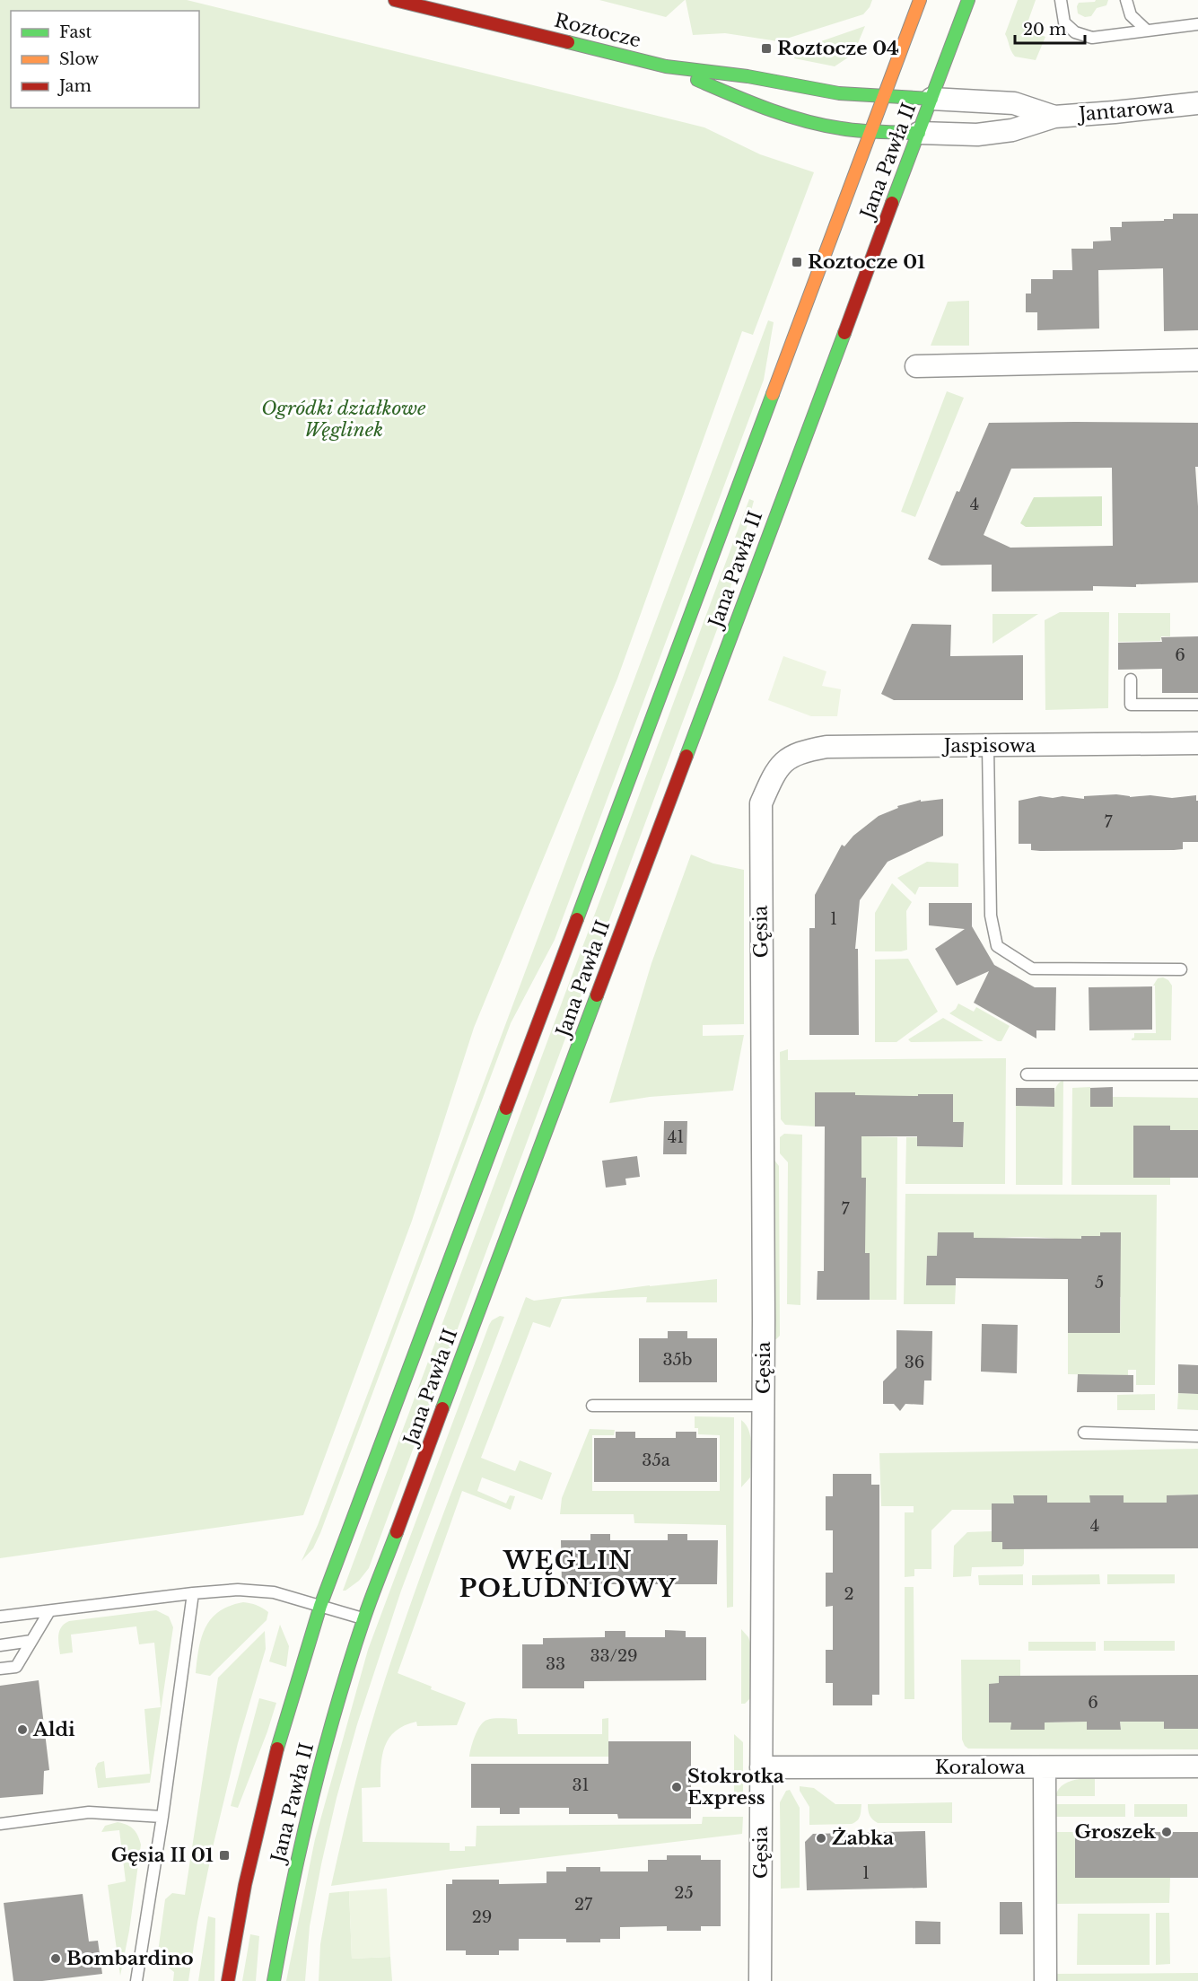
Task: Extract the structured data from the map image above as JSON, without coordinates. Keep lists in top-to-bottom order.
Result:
{
  "streets": {
    "main road": ["Roztocze", "Jana Pawła II"],
    "street": [
      "Jantarowa",
      "Jaspisowa",
      "Gęsia",
      "Koralowa"
    ]
  },
  "crossings": [
    ["Roztocze", "Jantarowa"],
    ["Roztocze", "Jana Pawła II"],
    ["Jantarowa", "Jana Pawła II"],
    ["Jaspisowa", "Gęsia"],
    ["Gęsia", "Koralowa"]
  ],
  "districts": ["WĘGLIN POŁUDNIOWY"],
  "parks": ["Ogródki działkowe Węglinek"],
  "places": {
    "transit": ["Roztocze 04", "Roztocze 01", "Gęsia II 01"],
    "other": [
      "Aldi",
      "Stokrotka Express",
      "Groszek",
      "Żabka",
      "Bombardino"
    ]
  },
  "house_numbers": [
    "4",
    "6",
    "7",
    "1",
    "41",
    "7",
    "5",
    "35b",
    "36",
    "35a",
    "4",
    "2",
    "33/29",
    "33",
    "6",
    "31",
    "1",
    "25",
    "27",
    "29"
  ],
  "legend": ["Fast", "Slow", "Jam"],
  "scale_bar": "20 m"
}
